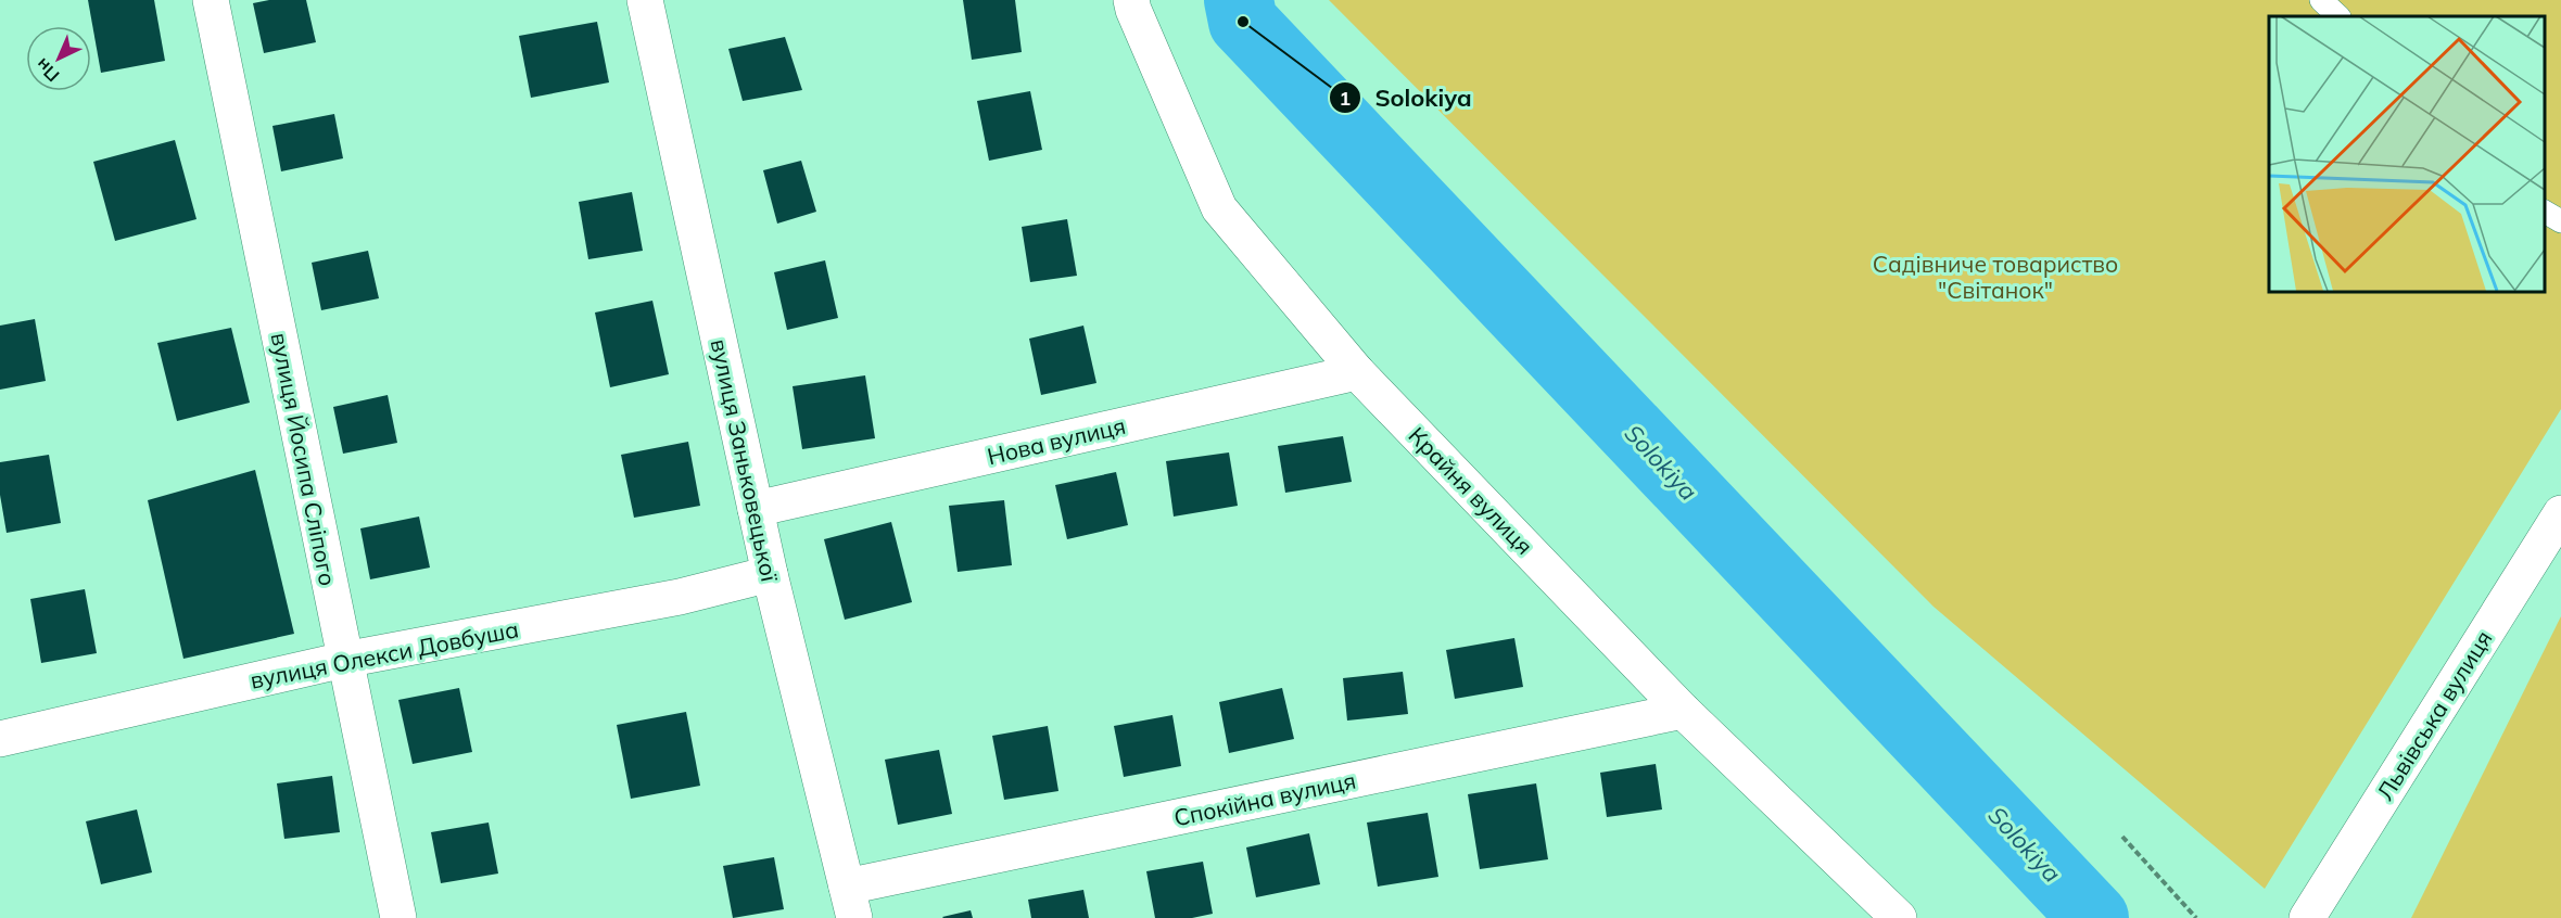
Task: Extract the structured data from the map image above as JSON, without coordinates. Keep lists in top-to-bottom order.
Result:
{
  "streets": {
    "street": [
      "Нова вулиця",
      "вулиця Йосипа Сліпого",
      "вулиця Заньковецької",
      "Крайня вулиця",
      "вулиця Олекси Довбуша",
      "Львівська вулиця",
      "Спокійна вулиця"
    ]
  },
  "crossings": [
    ["Нова вулиця", "вулиця Заньковецької"],
    ["Нова вулиця", "Крайня вулиця"],
    ["вулиця Йосипа Сліпого", "вулиця Олекси Довбуша"],
    ["вулиця Заньковецької", "вулиця Олекси Довбуша"],
    ["вулиця Заньковецької", "Спокійна вулиця"],
    ["Крайня вулиця", "Спокійна вулиця"]
  ],
  "water": ["Solokiya"],
  "parks": ["Садівниче товариство \"Світанок\""],
  "places": ["Solokiya"],
  "north": "bottom left"
}
